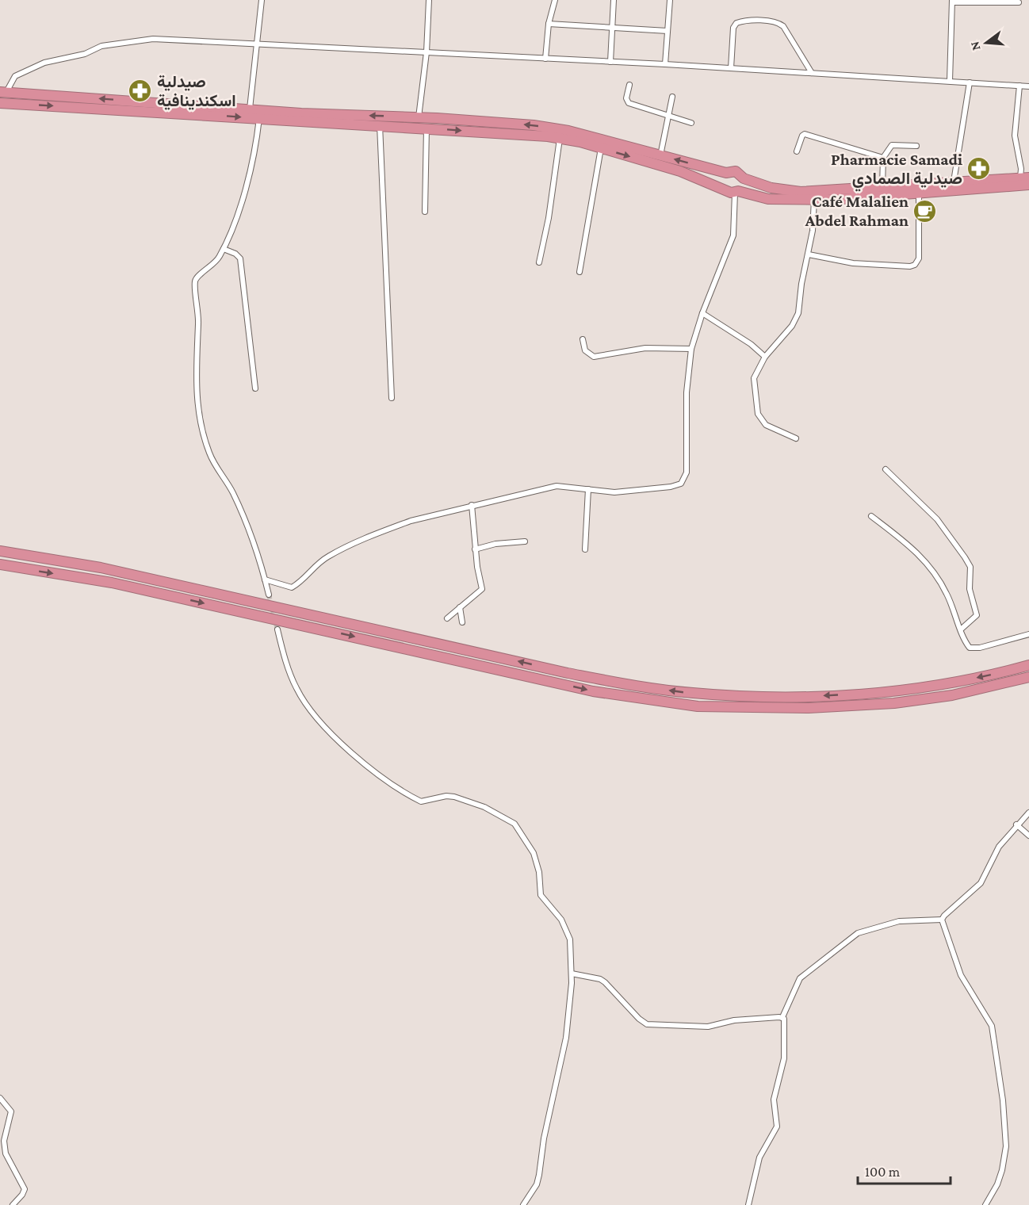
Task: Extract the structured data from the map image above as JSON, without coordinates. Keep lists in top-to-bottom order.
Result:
{
  "places": {
    "pharmacy": ["صيدلية اسكندينافية", "Pharmacie Samadi صيدلية الصمادي"],
    "cafe": ["Café Malalien Abdel Rahman"]
  },
  "scale_bar": "100 m",
  "north": "left"
}
